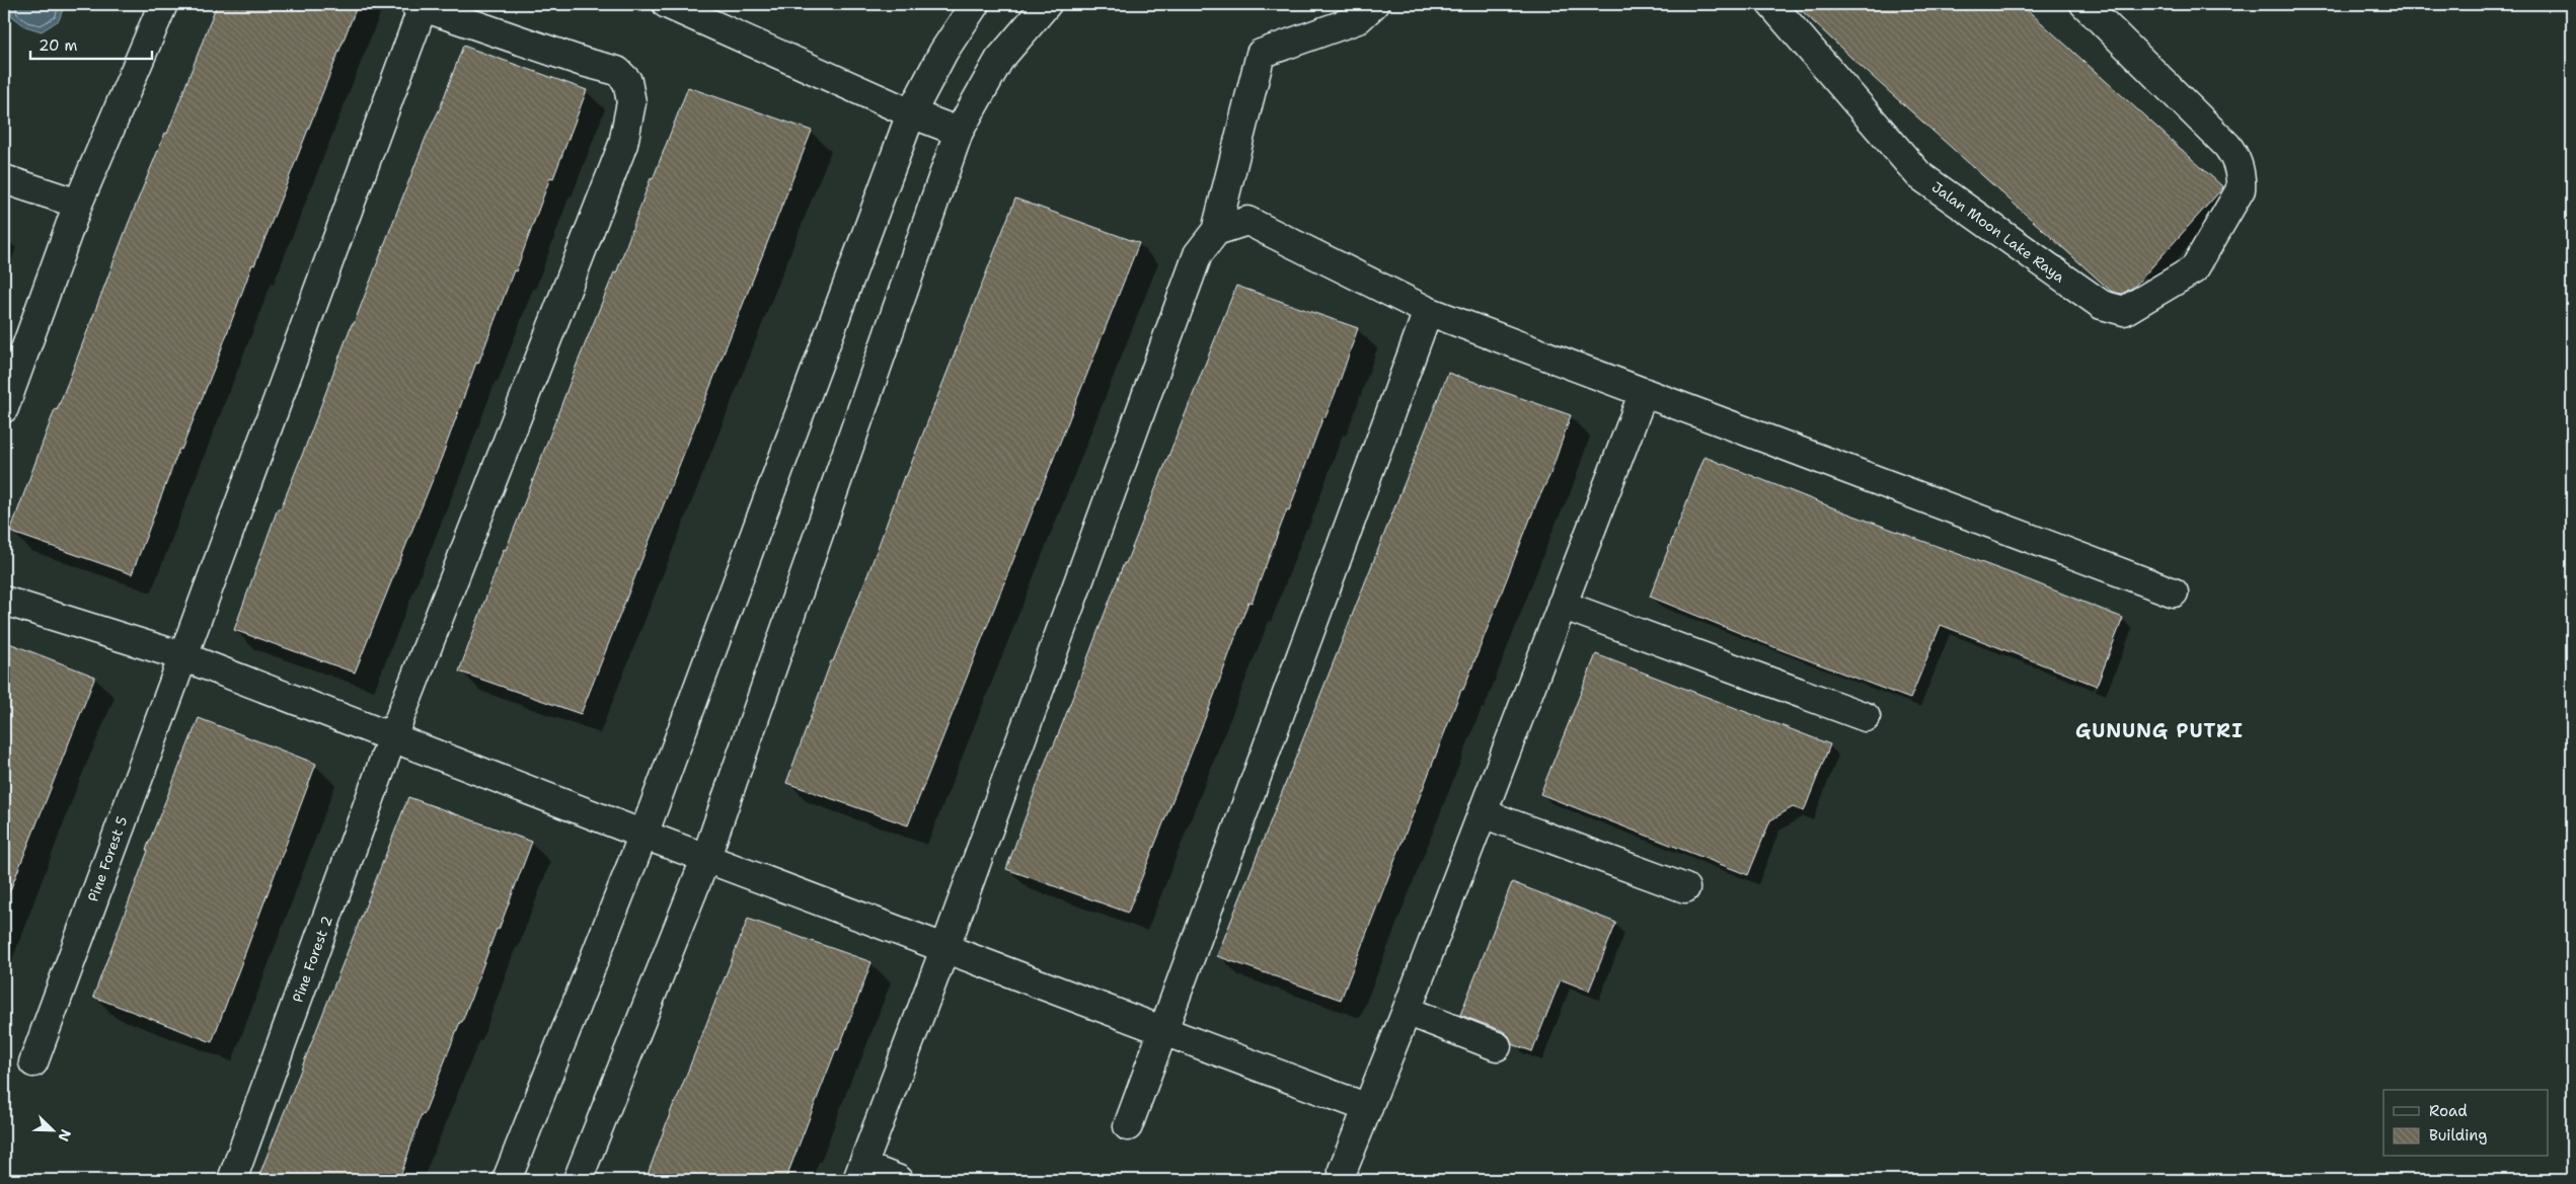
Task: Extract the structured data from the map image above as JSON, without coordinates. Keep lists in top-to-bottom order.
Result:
{
  "streets": {
    "street": ["Jalan Moon Lake Raya", "Pine Forest 5", "Pine Forest 2"]
  },
  "crossings": [
    ["Pine Forest 5", "Pine Forest 2"]
  ],
  "districts": ["GUNUNG PUTRI"],
  "legend": ["Road", "Building"],
  "scale_bar": "20 m",
  "north": "bottom right"
}
